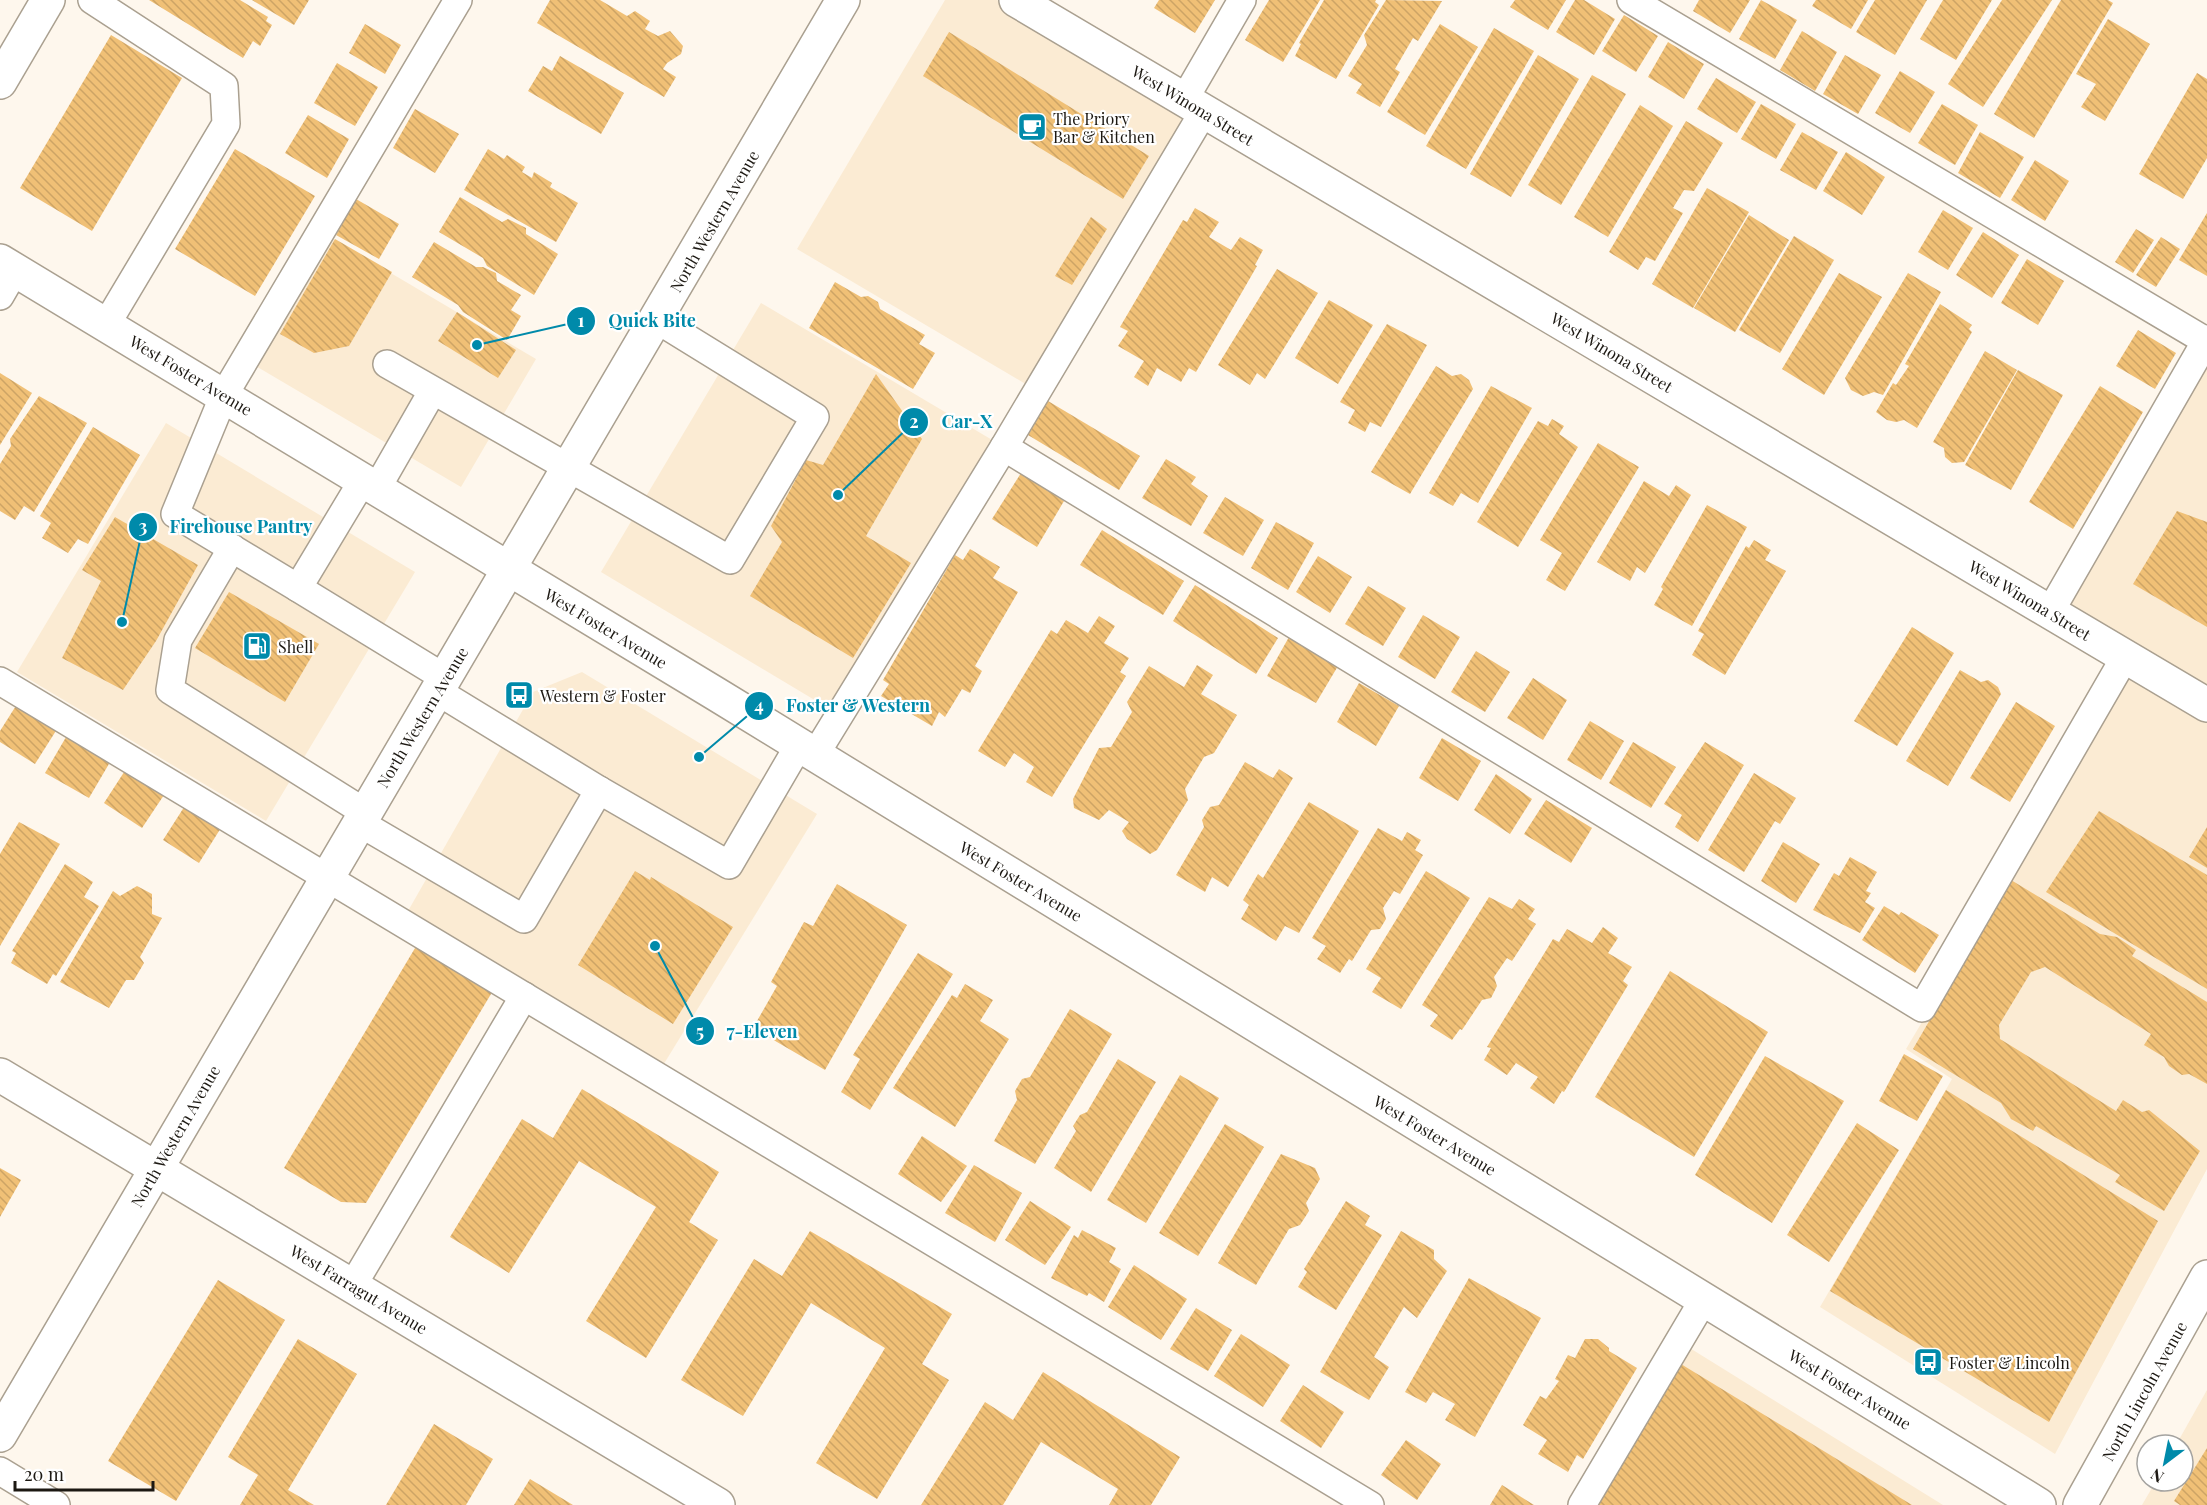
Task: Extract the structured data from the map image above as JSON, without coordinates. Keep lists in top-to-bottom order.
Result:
{
  "streets": {
    "main road": [
      "West Winona Street",
      "North Western Avenue",
      "West Foster Avenue",
      "West Farragut Avenue",
      "North Lincoln Avenue"
    ]
  },
  "crossings": [
    ["North Western Avenue", "West Foster Avenue"],
    ["North Western Avenue", "West Farragut Avenue"]
  ],
  "places": {
    "cafe": ["The Priory Bar & Kitchen"],
    "other": [
      "Quick Bite",
      "Car-X",
      "Firehouse Pantry",
      "Foster & Western",
      "7-Eleven"
    ],
    "fuel station": ["Shell"],
    "bus stop": ["Western & Foster", "Foster & Lincoln"]
  },
  "scale_bar": "20 m",
  "north": "bottom left"
}
